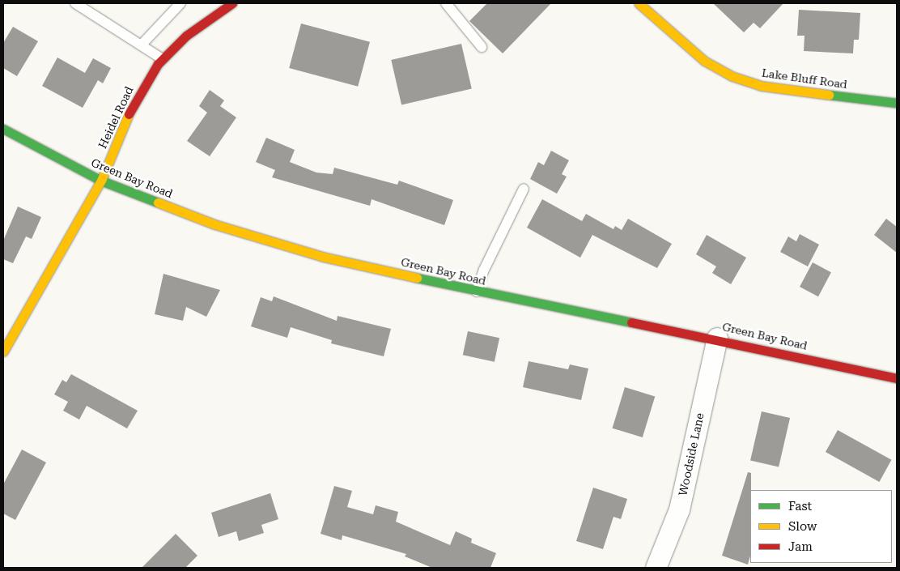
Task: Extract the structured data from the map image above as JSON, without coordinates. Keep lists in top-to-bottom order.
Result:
{
  "streets": {
    "street": [
      "Lake Bluff Road",
      "Heidel Road",
      "Green Bay Road",
      "Woodside Lane"
    ]
  },
  "crossings": [
    ["Heidel Road", "Green Bay Road"],
    ["Green Bay Road", "Woodside Lane"]
  ],
  "legend": ["Fast", "Slow", "Jam"]
}
